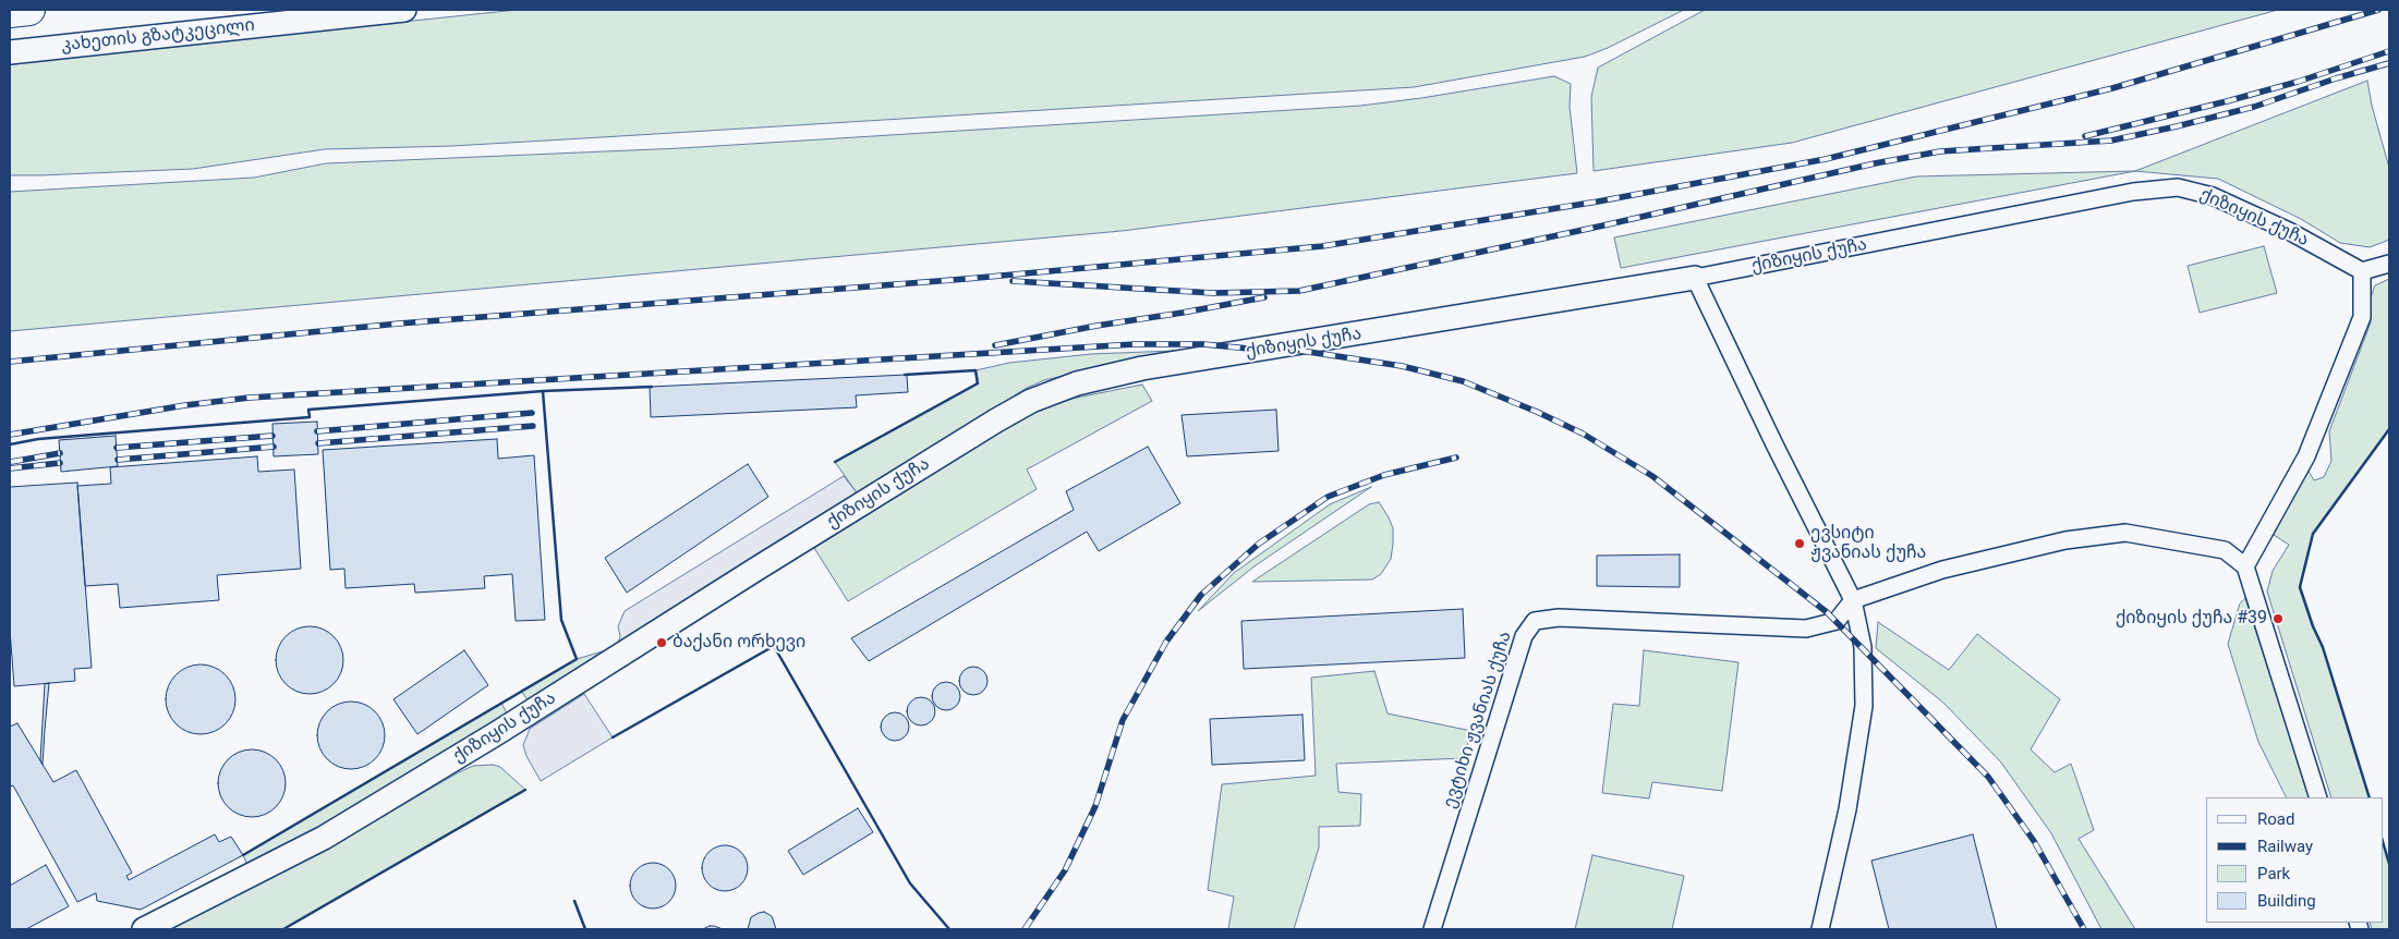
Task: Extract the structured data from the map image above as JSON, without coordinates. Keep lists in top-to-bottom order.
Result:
{
  "streets": {
    "street": ["კახეთის გზატკეცილი", "ქიზიყის ქუჩა", "ევტიხი ჟვანიას ქუჩა"]
  },
  "places": ["ევსიტი ჟვანიას ქუჩა", "ქიზიყის ქუჩა #39", "ბაქანი ორხევი"],
  "legend": [
    "Road",
    "Railway",
    "Park",
    "Building"
  ]
}
